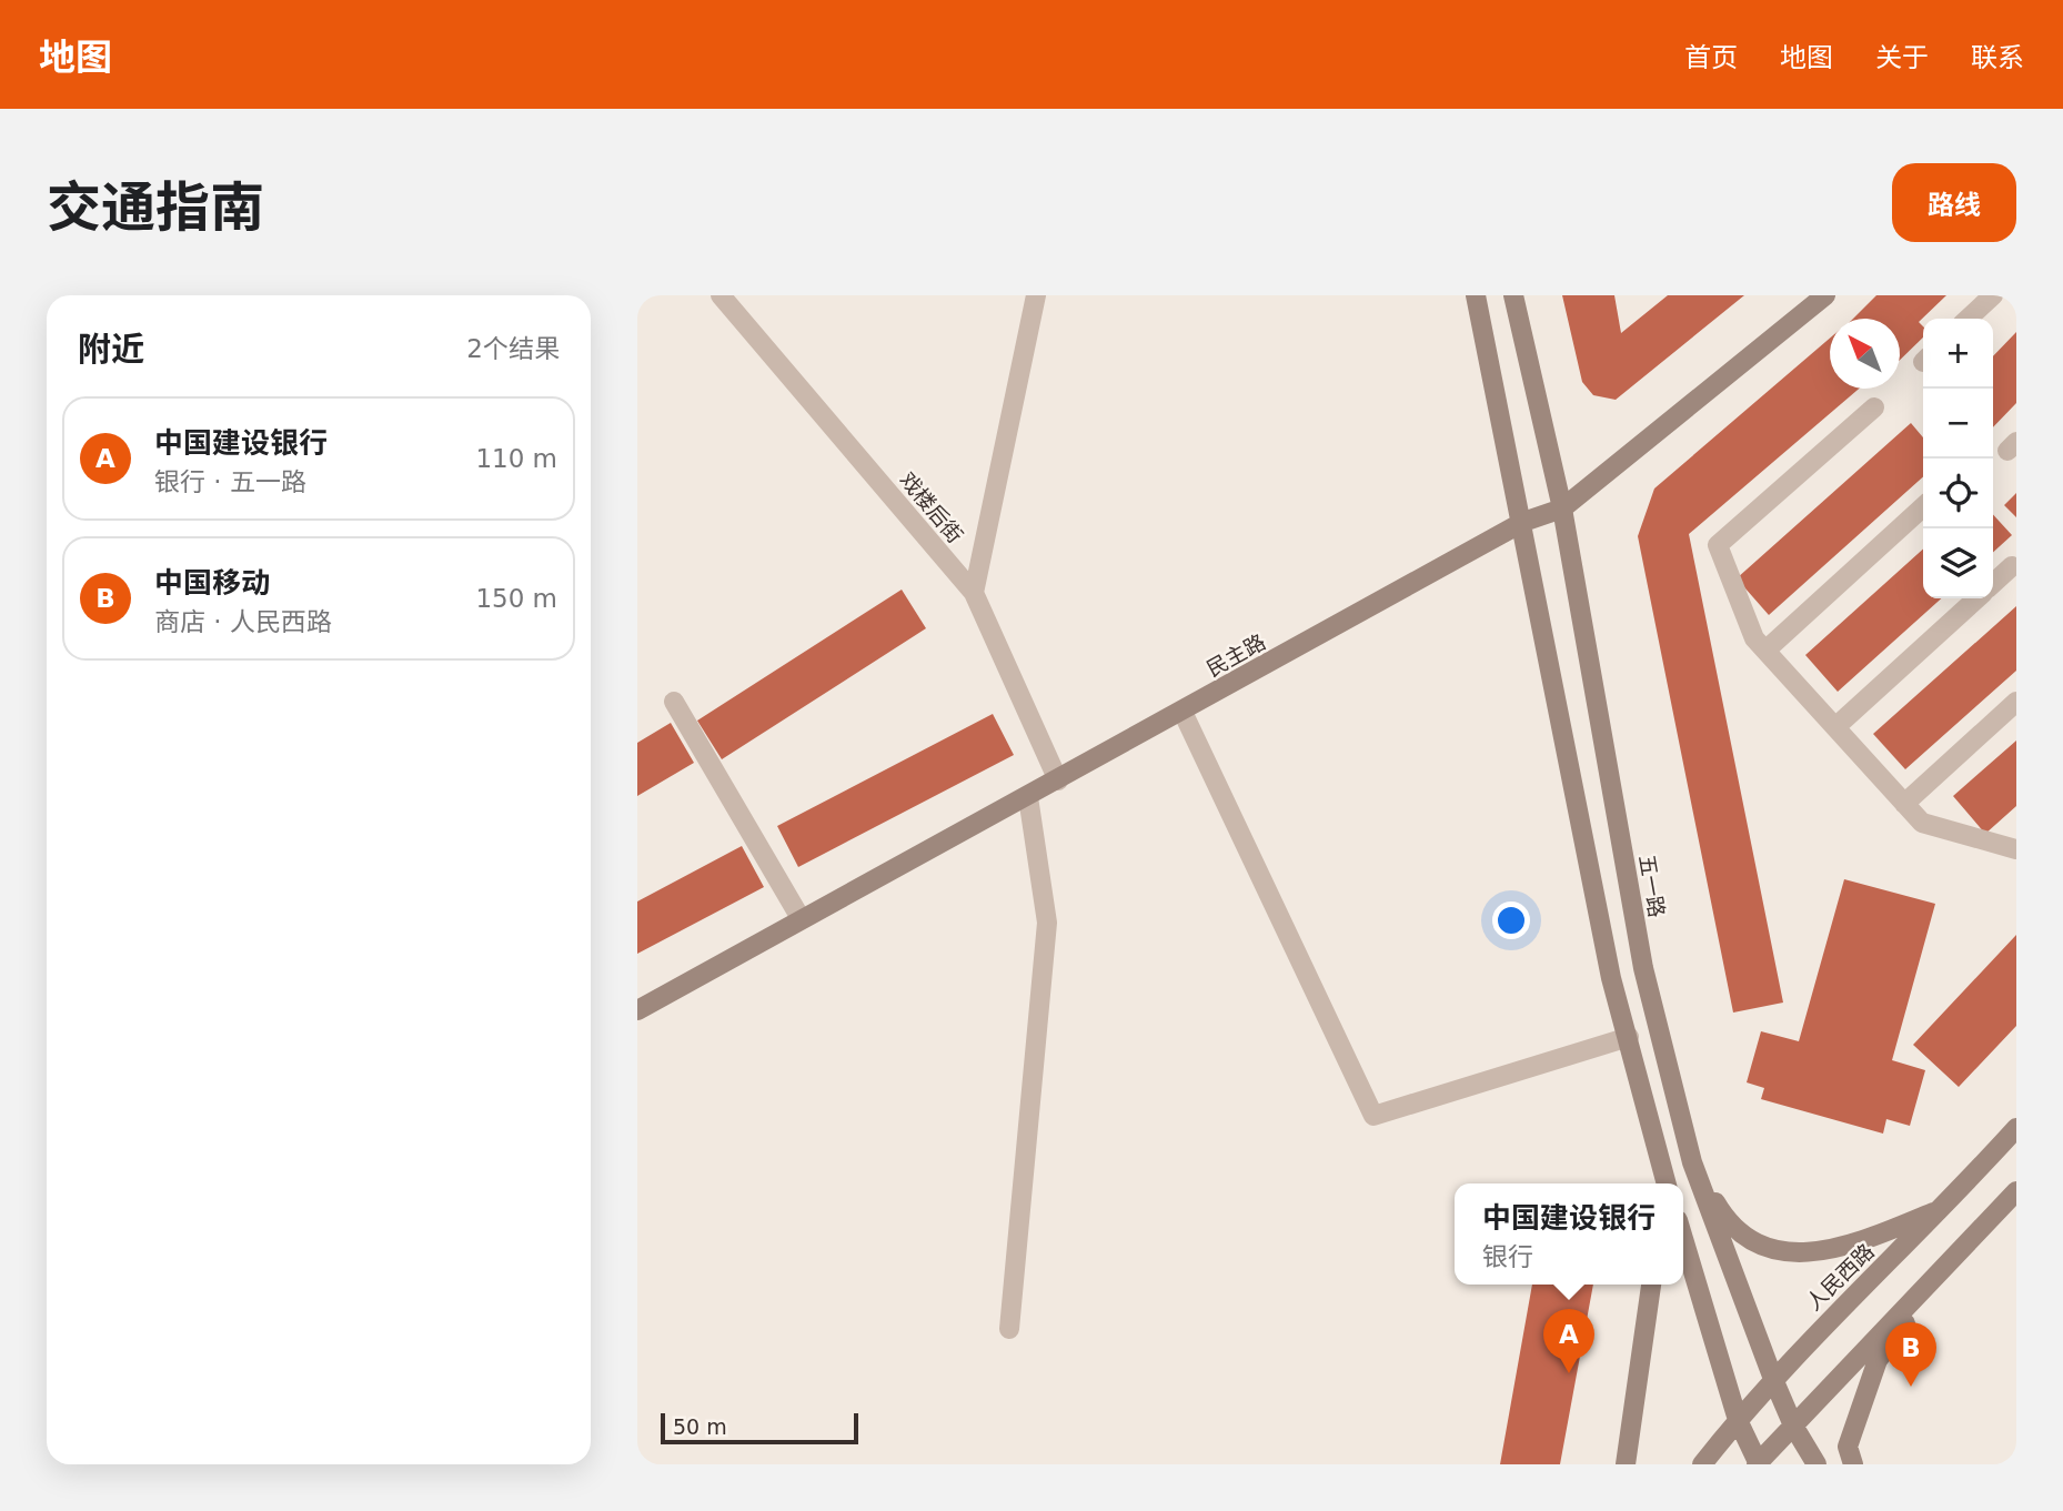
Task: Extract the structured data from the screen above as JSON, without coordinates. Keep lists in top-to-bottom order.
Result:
{
  "streets": {
    "street": [
      "戏楼后街",
      "民主路",
      "五一路",
      "人民西路"
    ]
  },
  "crossings": [
    ["戏楼后街", "民主路"],
    ["民主路", "五一路"],
    ["五一路", "人民西路"]
  ],
  "scale_bar": "50 m",
  "north": "top left",
  "page": {
    "header": "地图",
    "nav": [
      "首页",
      "地图",
      "关于",
      "联系"
    ],
    "title": "交通指南",
    "buttons": "路线",
    "heading": ["附近", "2个结果"],
    "map_buttons": ["+", "−"],
    "list": [
      {
        "mark": "A",
        "name": "中国建设银行",
        "note": "银行 · 五一路",
        "value": "110 m"
      },
      {
        "mark": "B",
        "name": "中国移动",
        "note": "商店 · 人民西路",
        "value": "150 m"
      }
    ],
    "popup": ["中国建设银行", "银行"],
    "pins": ["A", "B"],
    "scale": "50 m"
  }
}
